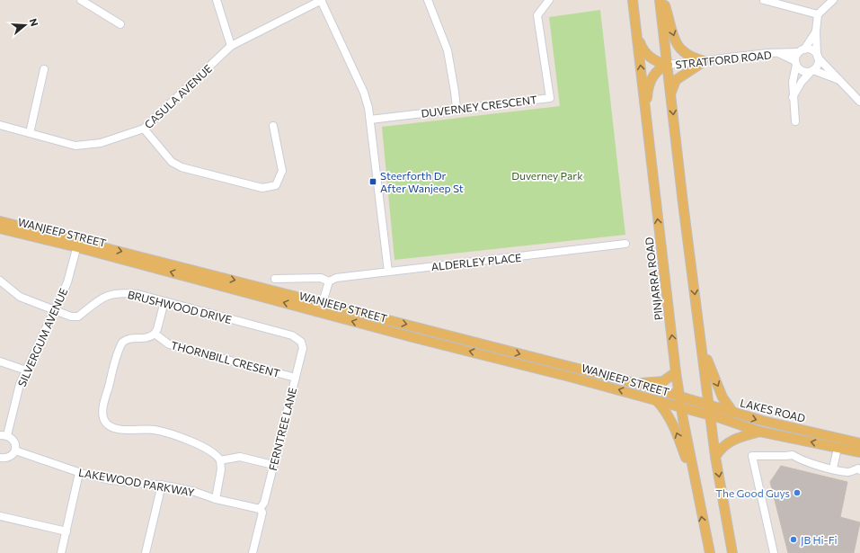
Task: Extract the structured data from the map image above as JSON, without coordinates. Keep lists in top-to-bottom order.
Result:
{
  "streets": {
    "main road": ["WANJEEP STREET", "PINJARRA ROAD", "LAKES ROAD"],
    "street": [
      "STRATFORD ROAD",
      "CASULA AVENUE",
      "DUVERNEY CRESCENT",
      "ALDERLEY PLACE",
      "BRUSHWOOD DRIVE",
      "SILVERGUM AVENUE",
      "THORNBILL CRESENT",
      "FERNTREE LANE",
      "LAKEWOOD PARKWAY"
    ]
  },
  "crossings": [
    ["WANJEEP STREET", "PINJARRA ROAD"],
    ["WANJEEP STREET", "SILVERGUM AVENUE"],
    ["WANJEEP STREET", "LAKES ROAD"],
    ["PINJARRA ROAD", "LAKES ROAD"],
    ["BRUSHWOOD DRIVE", "SILVERGUM AVENUE"],
    ["BRUSHWOOD DRIVE", "FERNTREE LANE"],
    ["THORNBILL CRESENT", "FERNTREE LANE"],
    ["FERNTREE LANE", "LAKEWOOD PARKWAY"]
  ],
  "parks": ["Duverney Park"],
  "places": {
    "transit": ["Steerforth Dr After Wanjeep St"],
    "other": ["The Good Guys", "JB Hi-Fi"]
  },
  "north": "right"
}
